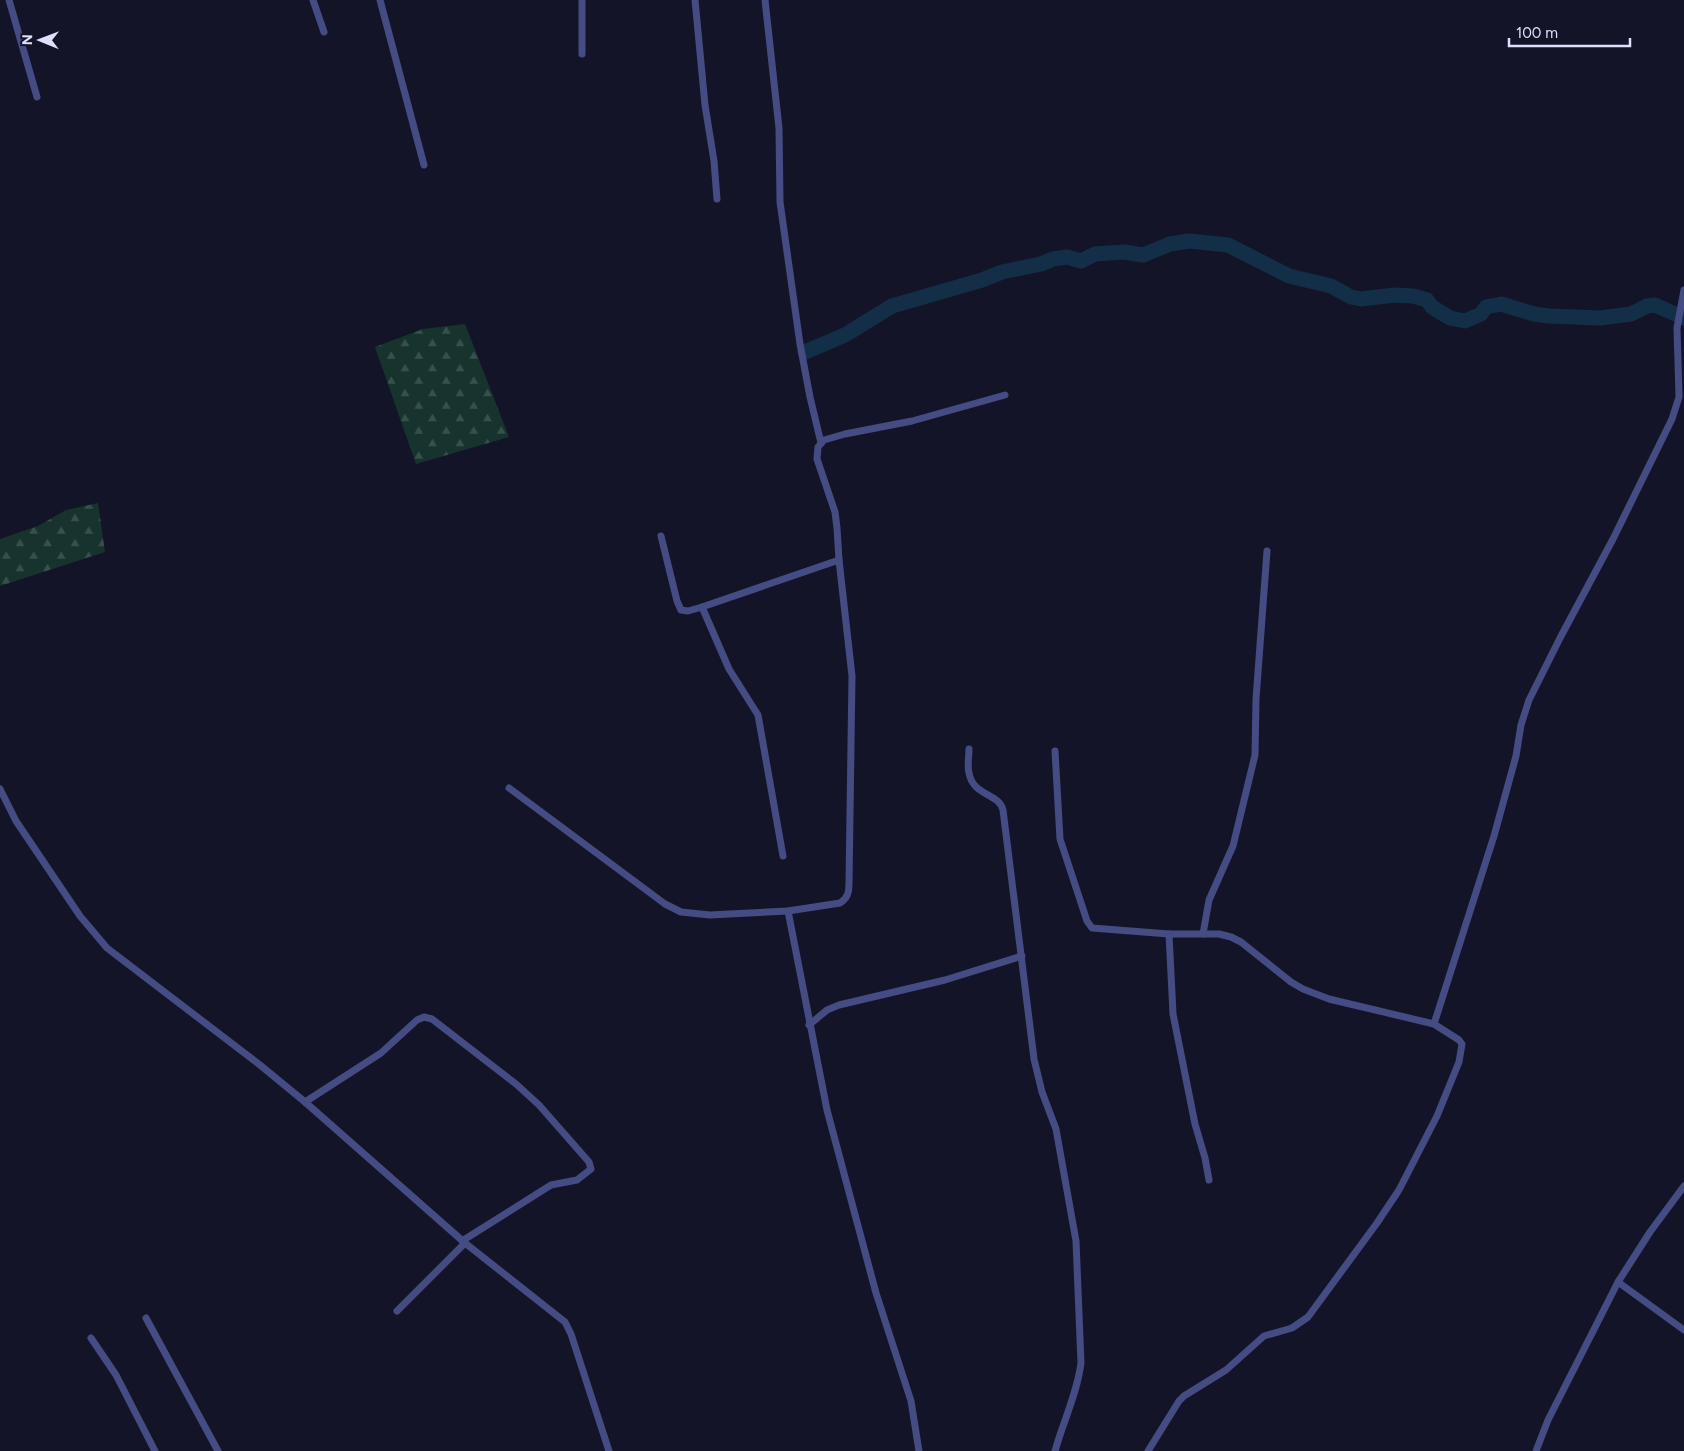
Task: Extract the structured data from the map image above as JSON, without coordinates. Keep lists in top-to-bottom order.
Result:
{
  "scale_bar": "100 m",
  "north": "left"
}
